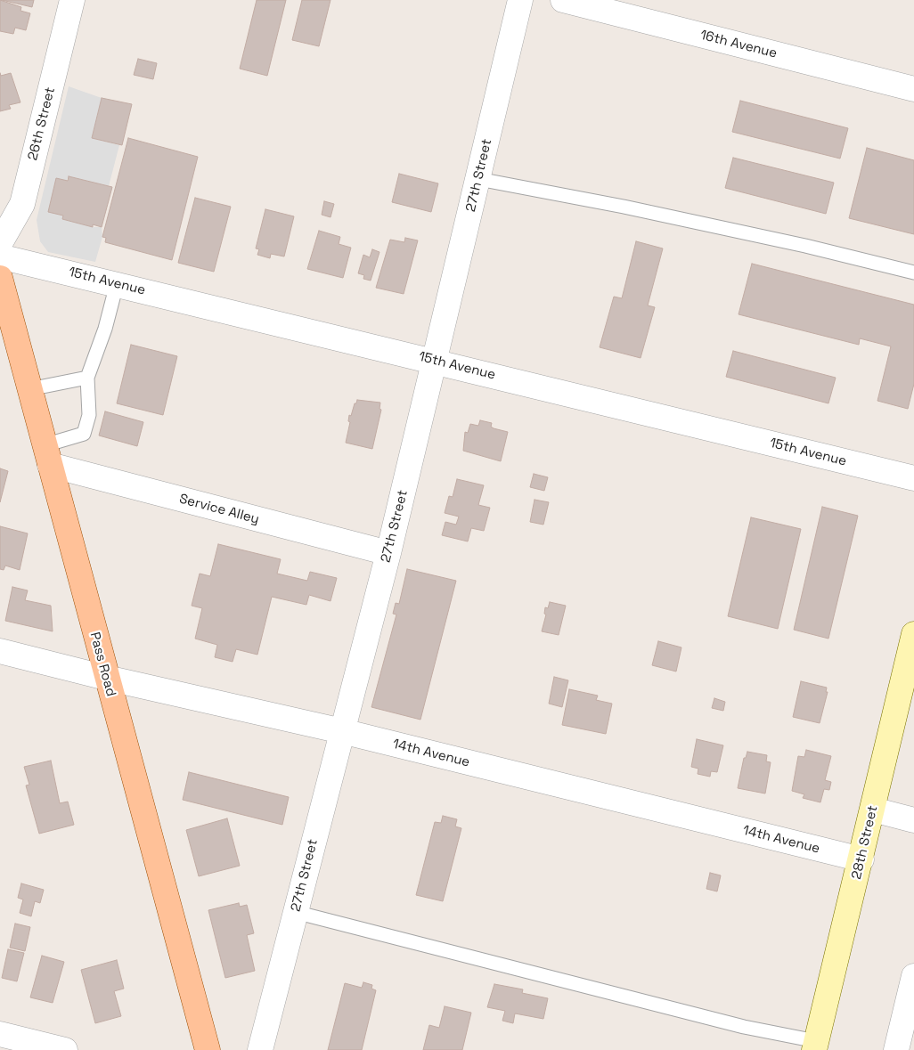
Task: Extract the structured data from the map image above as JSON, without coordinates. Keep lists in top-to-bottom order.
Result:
{
  "streets": {
    "main road": ["Pass Road", "28th Street"],
    "street": [
      "16th Avenue",
      "26th Street",
      "27th Street",
      "15th Avenue",
      "Service Alley",
      "14th Avenue"
    ]
  },
  "crossings": [
    ["27th Street", "15th Avenue"],
    ["27th Street", "Service Alley"],
    ["27th Street", "14th Avenue"],
    ["Service Alley", "Pass Road"],
    ["Pass Road", "14th Avenue"],
    ["14th Avenue", "28th Street"]
  ]
}
